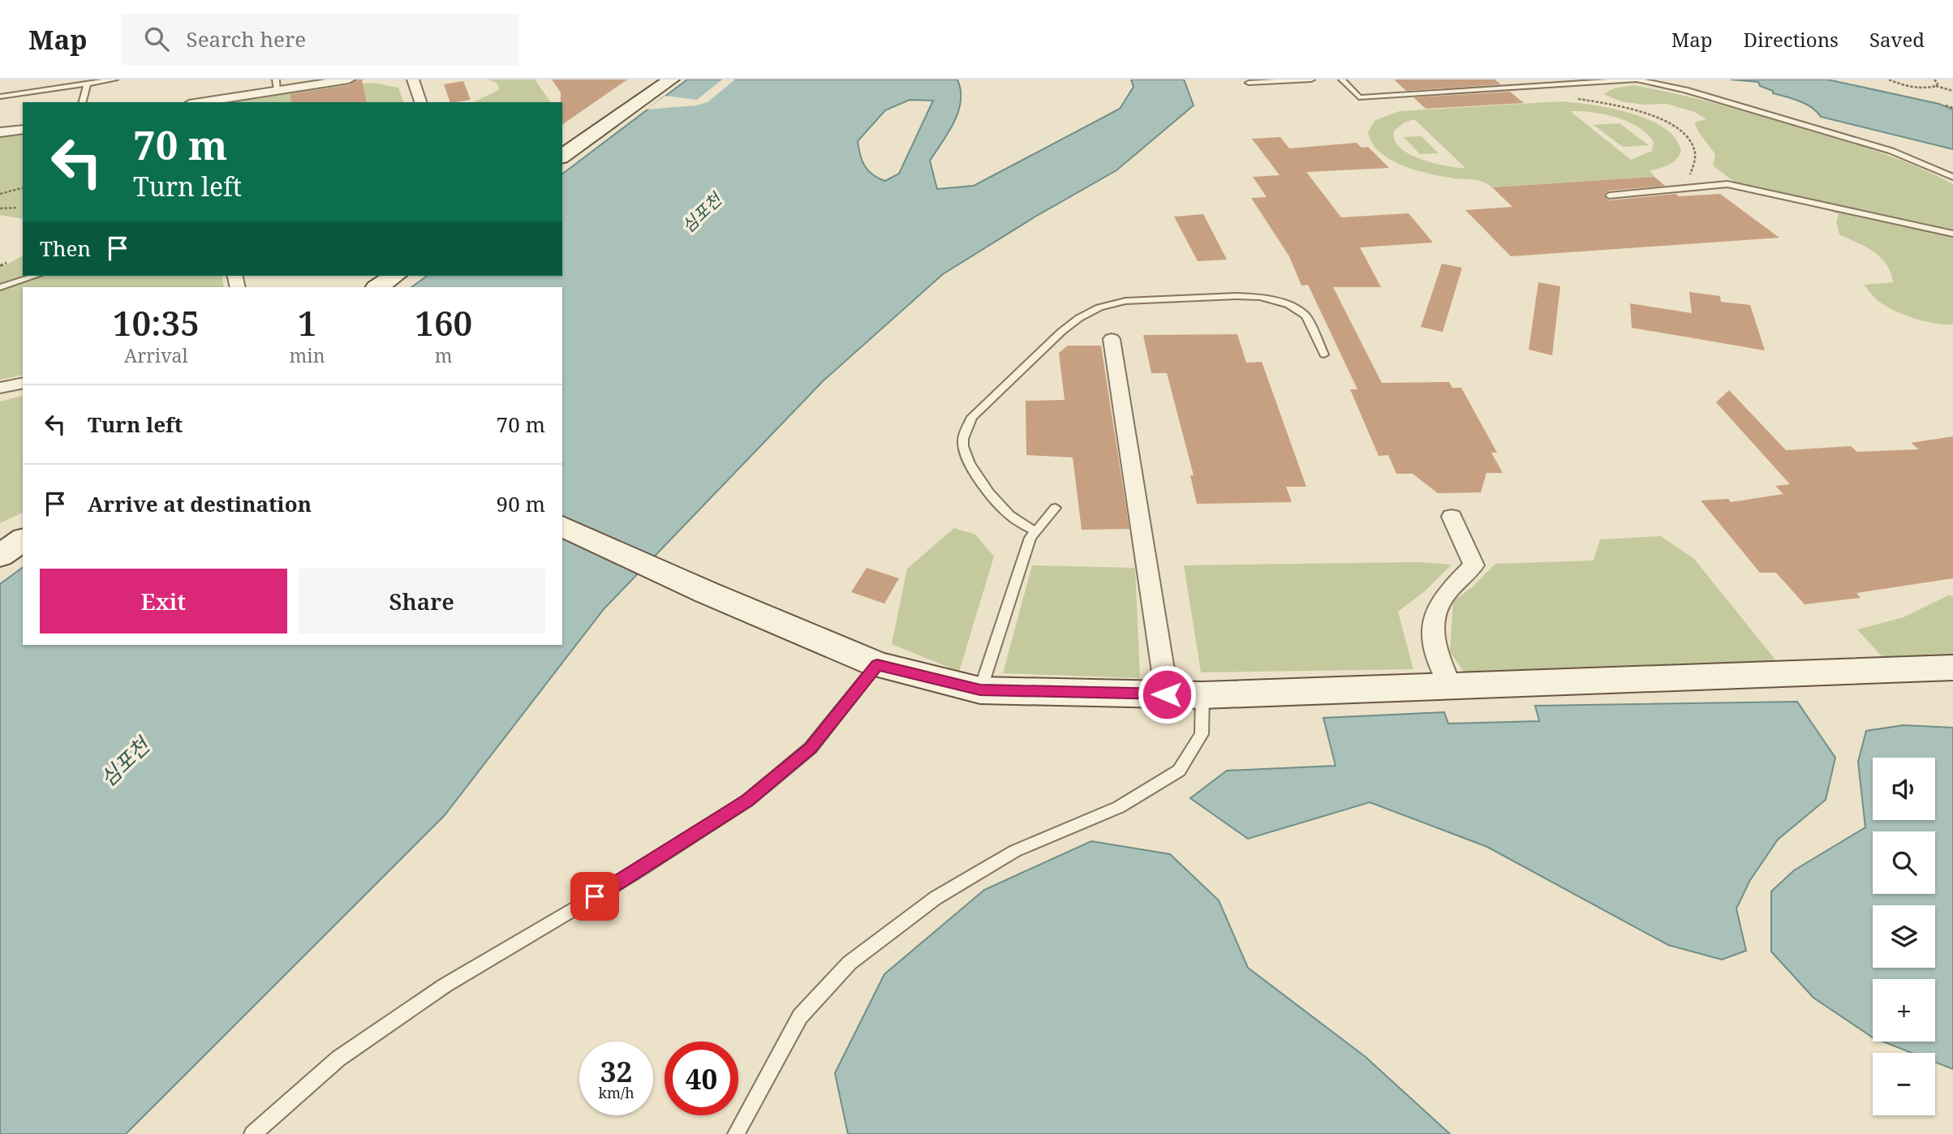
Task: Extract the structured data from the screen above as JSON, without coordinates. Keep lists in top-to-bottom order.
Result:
{
  "water": ["심포천"],
  "page": {
    "header": "Map",
    "search": "Search here",
    "nav": ["Map", "Directions", "Saved"],
    "turn": ["70 m", "Turn left"],
    "then": "Then",
    "eta": [
      "10:35",
      "Arrival",
      "1",
      "min",
      "160",
      "m"
    ],
    "list": [
      {
        "name": "Turn left",
        "value": "70 m"
      },
      {
        "name": "Arrive at destination",
        "value": "90 m"
      }
    ],
    "buttons": ["Exit", "Share"],
    "map_buttons": ["+", "−"],
    "speed": "32 km/h",
    "limit": "40"
  }
}
